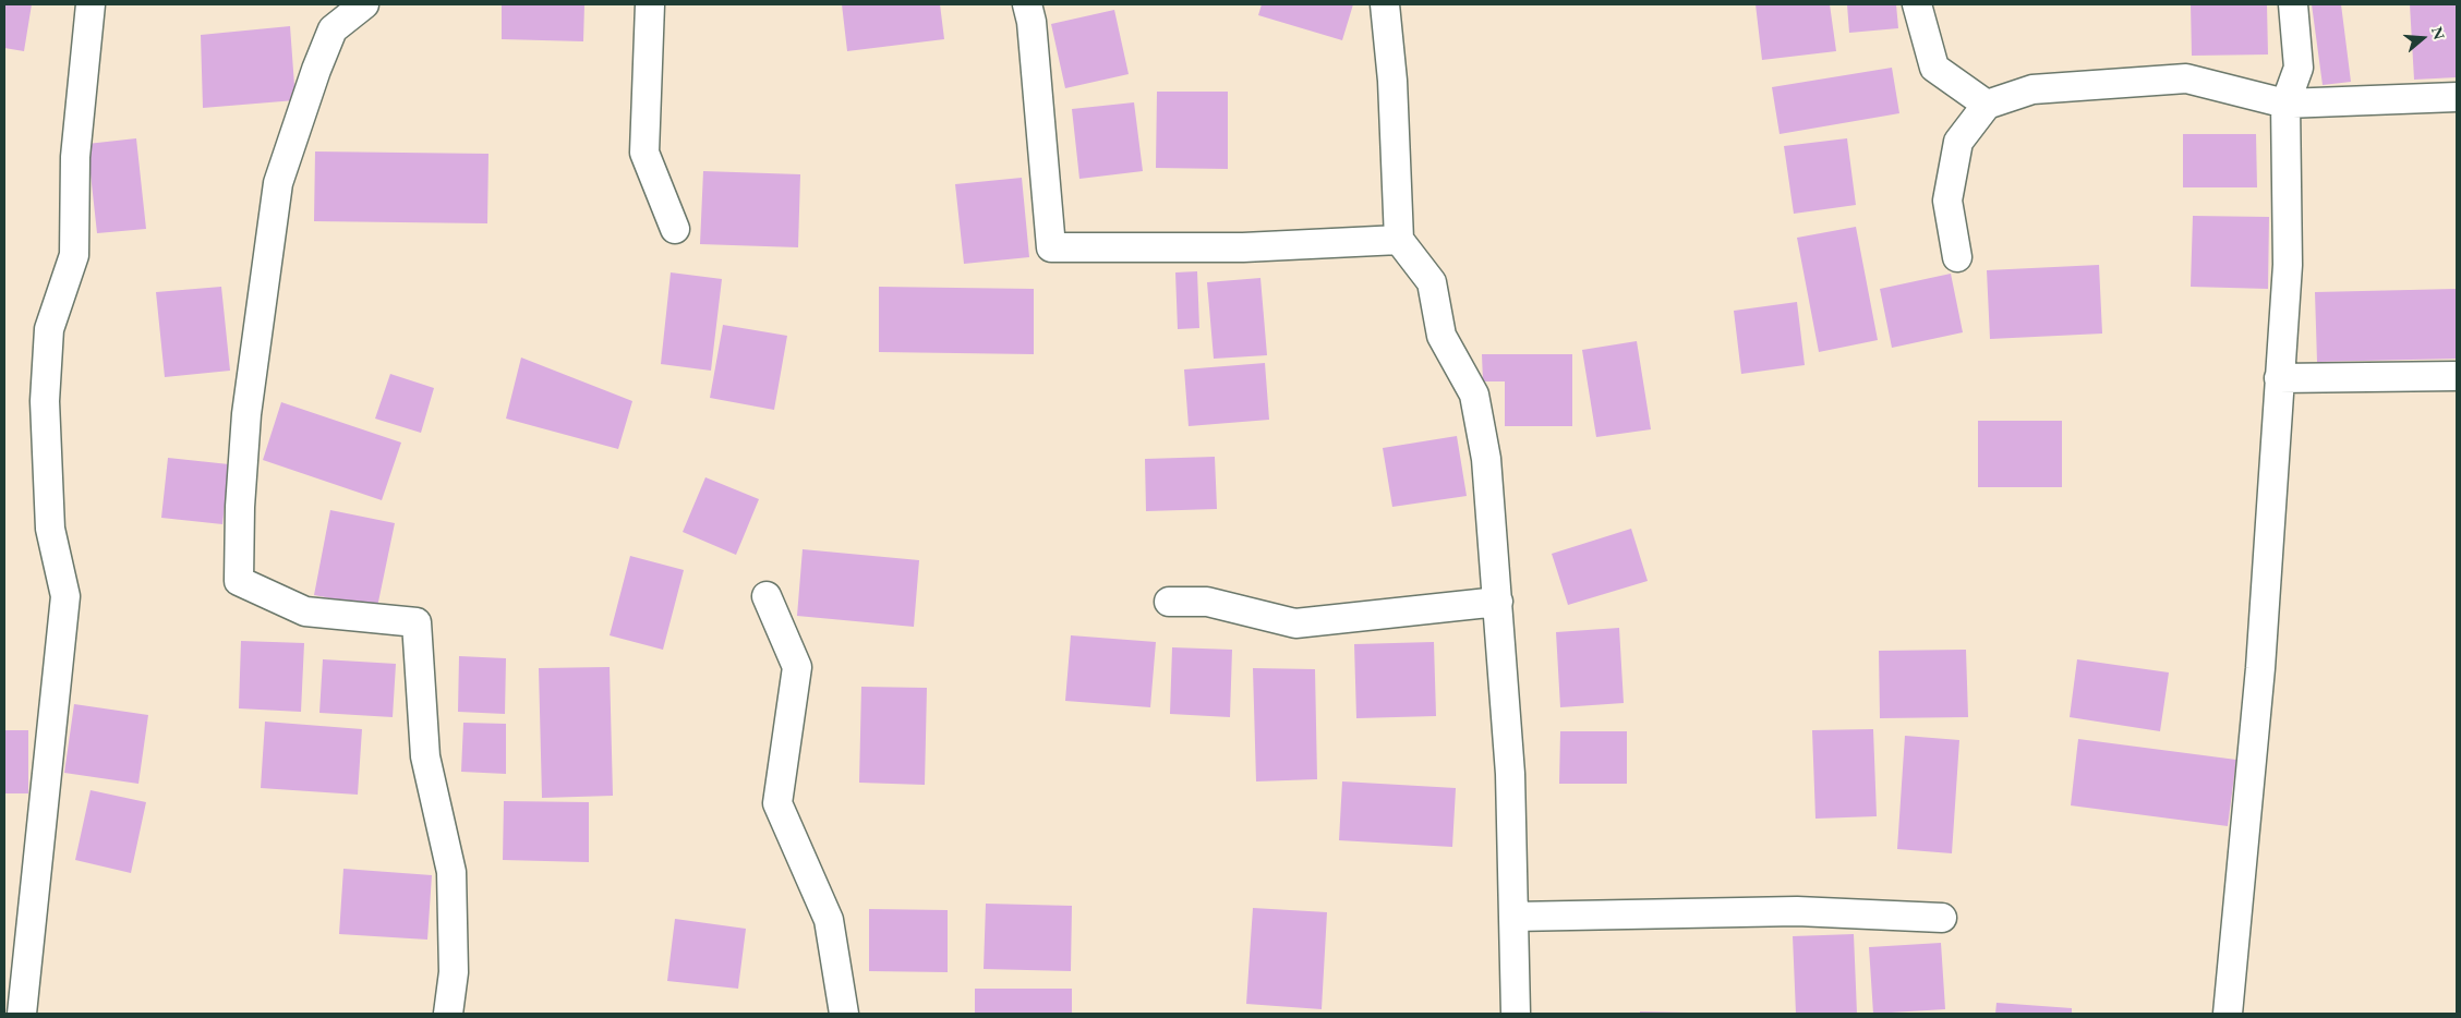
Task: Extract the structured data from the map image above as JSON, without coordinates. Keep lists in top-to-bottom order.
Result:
{
  "north": "right"
}
